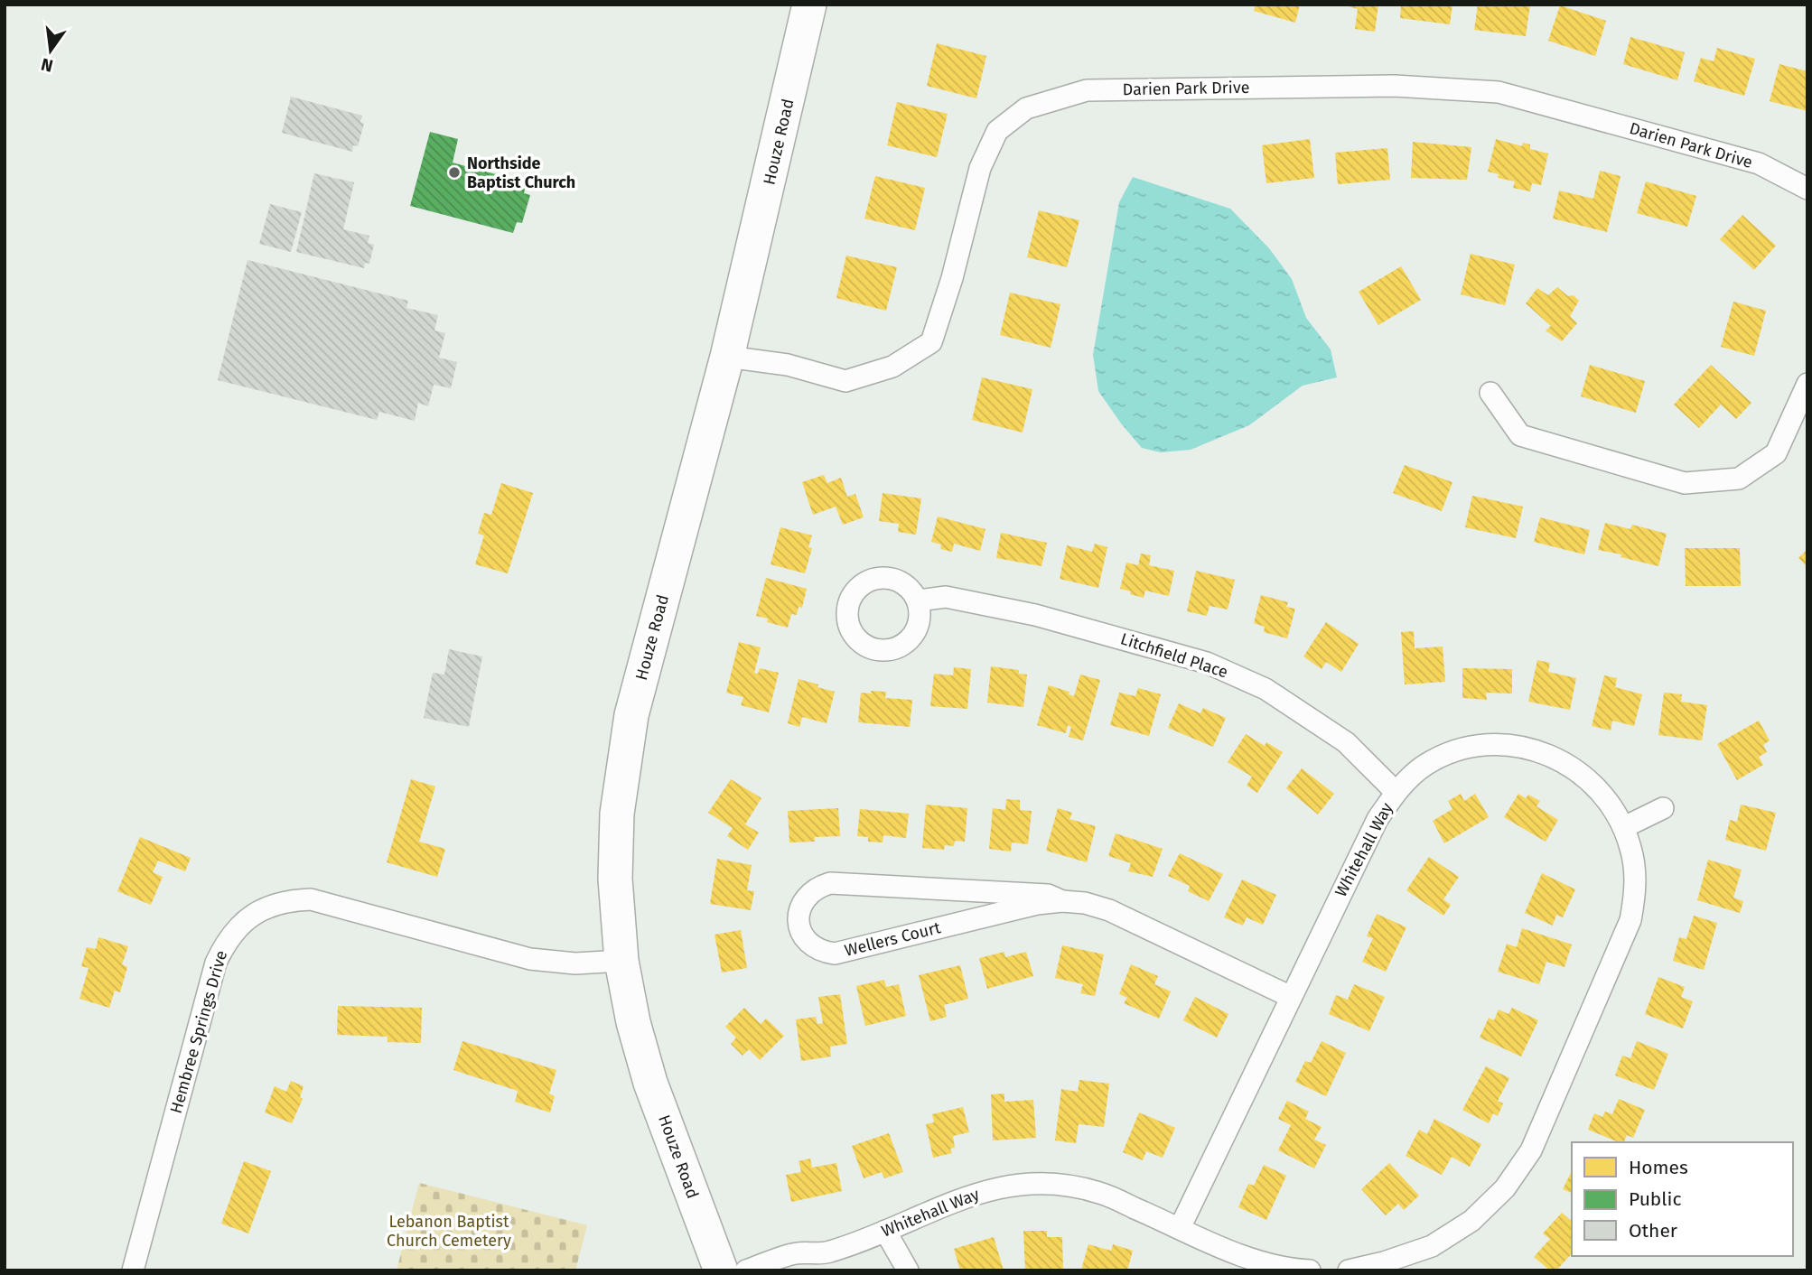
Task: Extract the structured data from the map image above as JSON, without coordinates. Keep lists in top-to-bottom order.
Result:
{
  "streets": {
    "main road": ["Houze Road"],
    "street": [
      "Darien Park Drive",
      "Litchfield Place",
      "Whitehall Way",
      "Wellers Court",
      "Hembree Springs Drive"
    ]
  },
  "crossings": [
    ["Darien Park Drive", "Houze Road"],
    ["Houze Road", "Hembree Springs Drive"],
    ["Litchfield Place", "Whitehall Way"],
    ["Whitehall Way", "Wellers Court"]
  ],
  "parks": ["Lebanon Baptist Church Cemetery"],
  "places": ["Northside Baptist Church"],
  "legend": ["Homes", "Public", "Other"],
  "north": "bottom"
}
